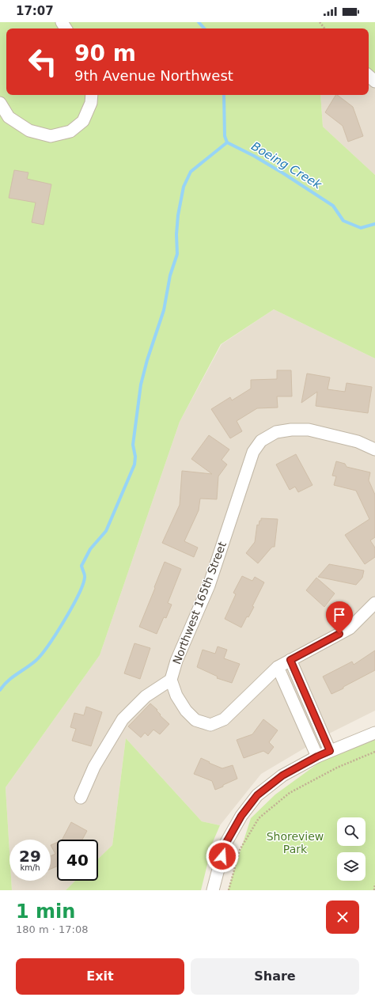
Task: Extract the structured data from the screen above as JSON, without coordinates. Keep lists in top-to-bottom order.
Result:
{
  "streets": {
    "street": ["Northwest 165th Street"]
  },
  "water": ["Boeing Creek"],
  "parks": ["Shoreview Park"],
  "page": {
    "status": "17:07",
    "turn": ["90 m", "9th Avenue Northwest"],
    "speed": "29 km/h",
    "limit": "40",
    "heading": ["1 min", "180 m · 17:08"],
    "buttons": ["Exit", "Share"]
  }
}
